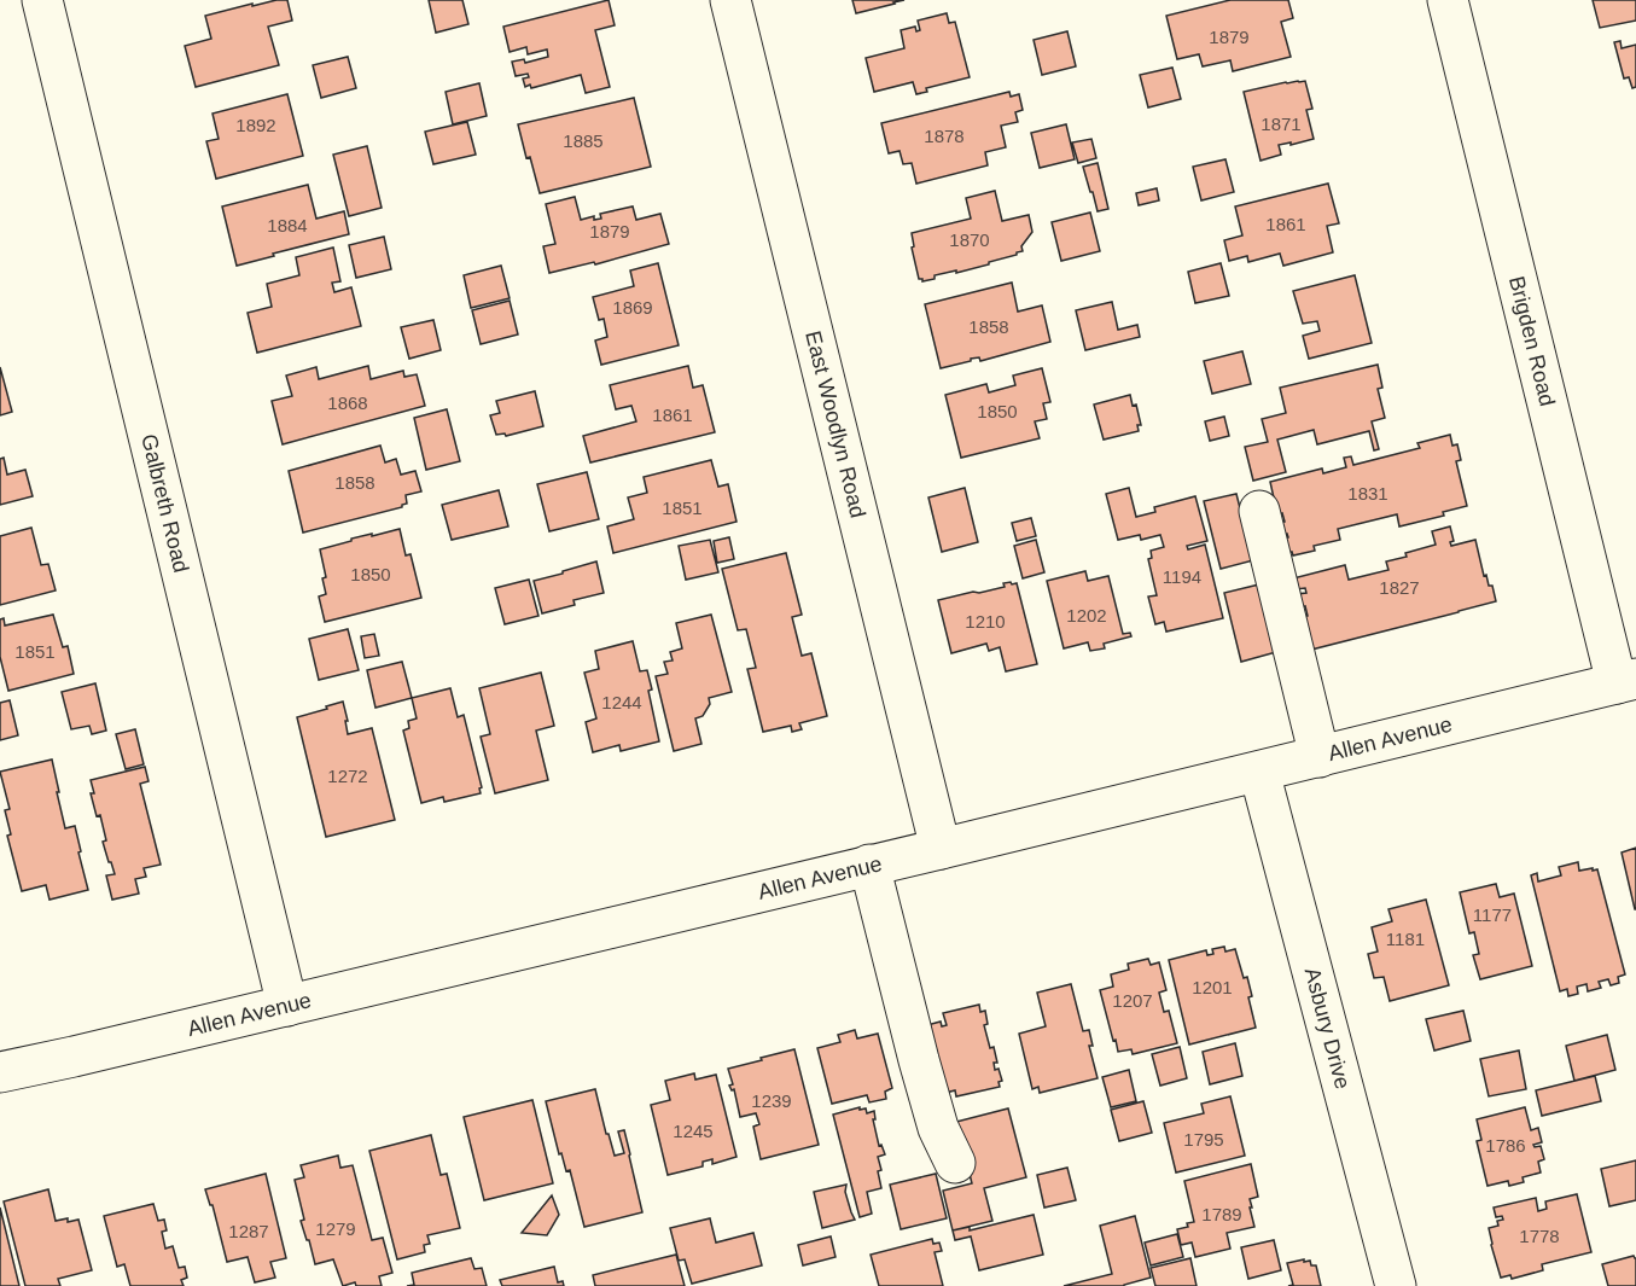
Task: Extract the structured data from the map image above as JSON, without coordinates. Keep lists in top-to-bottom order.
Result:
{
  "streets": {
    "street": [
      "Brigden Road",
      "East Woodlyn Road",
      "Galbreth Road",
      "Allen Avenue",
      "Asbury Drive"
    ]
  },
  "crossings": [
    ["Brigden Road", "Allen Avenue"],
    ["East Woodlyn Road", "Allen Avenue"],
    ["Galbreth Road", "Allen Avenue"],
    ["Allen Avenue", "Asbury Drive"]
  ],
  "house_numbers": [
    "1879",
    "1871",
    "1892",
    "1878",
    "1885",
    "1861",
    "1884",
    "1879",
    "1870",
    "1869",
    "1858",
    "1868",
    "1850",
    "1861",
    "1858",
    "1831",
    "1851",
    "1850",
    "1194",
    "1827",
    "1202",
    "1210",
    "1851",
    "1244",
    "1272",
    "1177",
    "1181",
    "1201",
    "1207",
    "1239",
    "1245",
    "1795",
    "1786",
    "1789",
    "1279",
    "1287",
    "1778"
  ]
}
